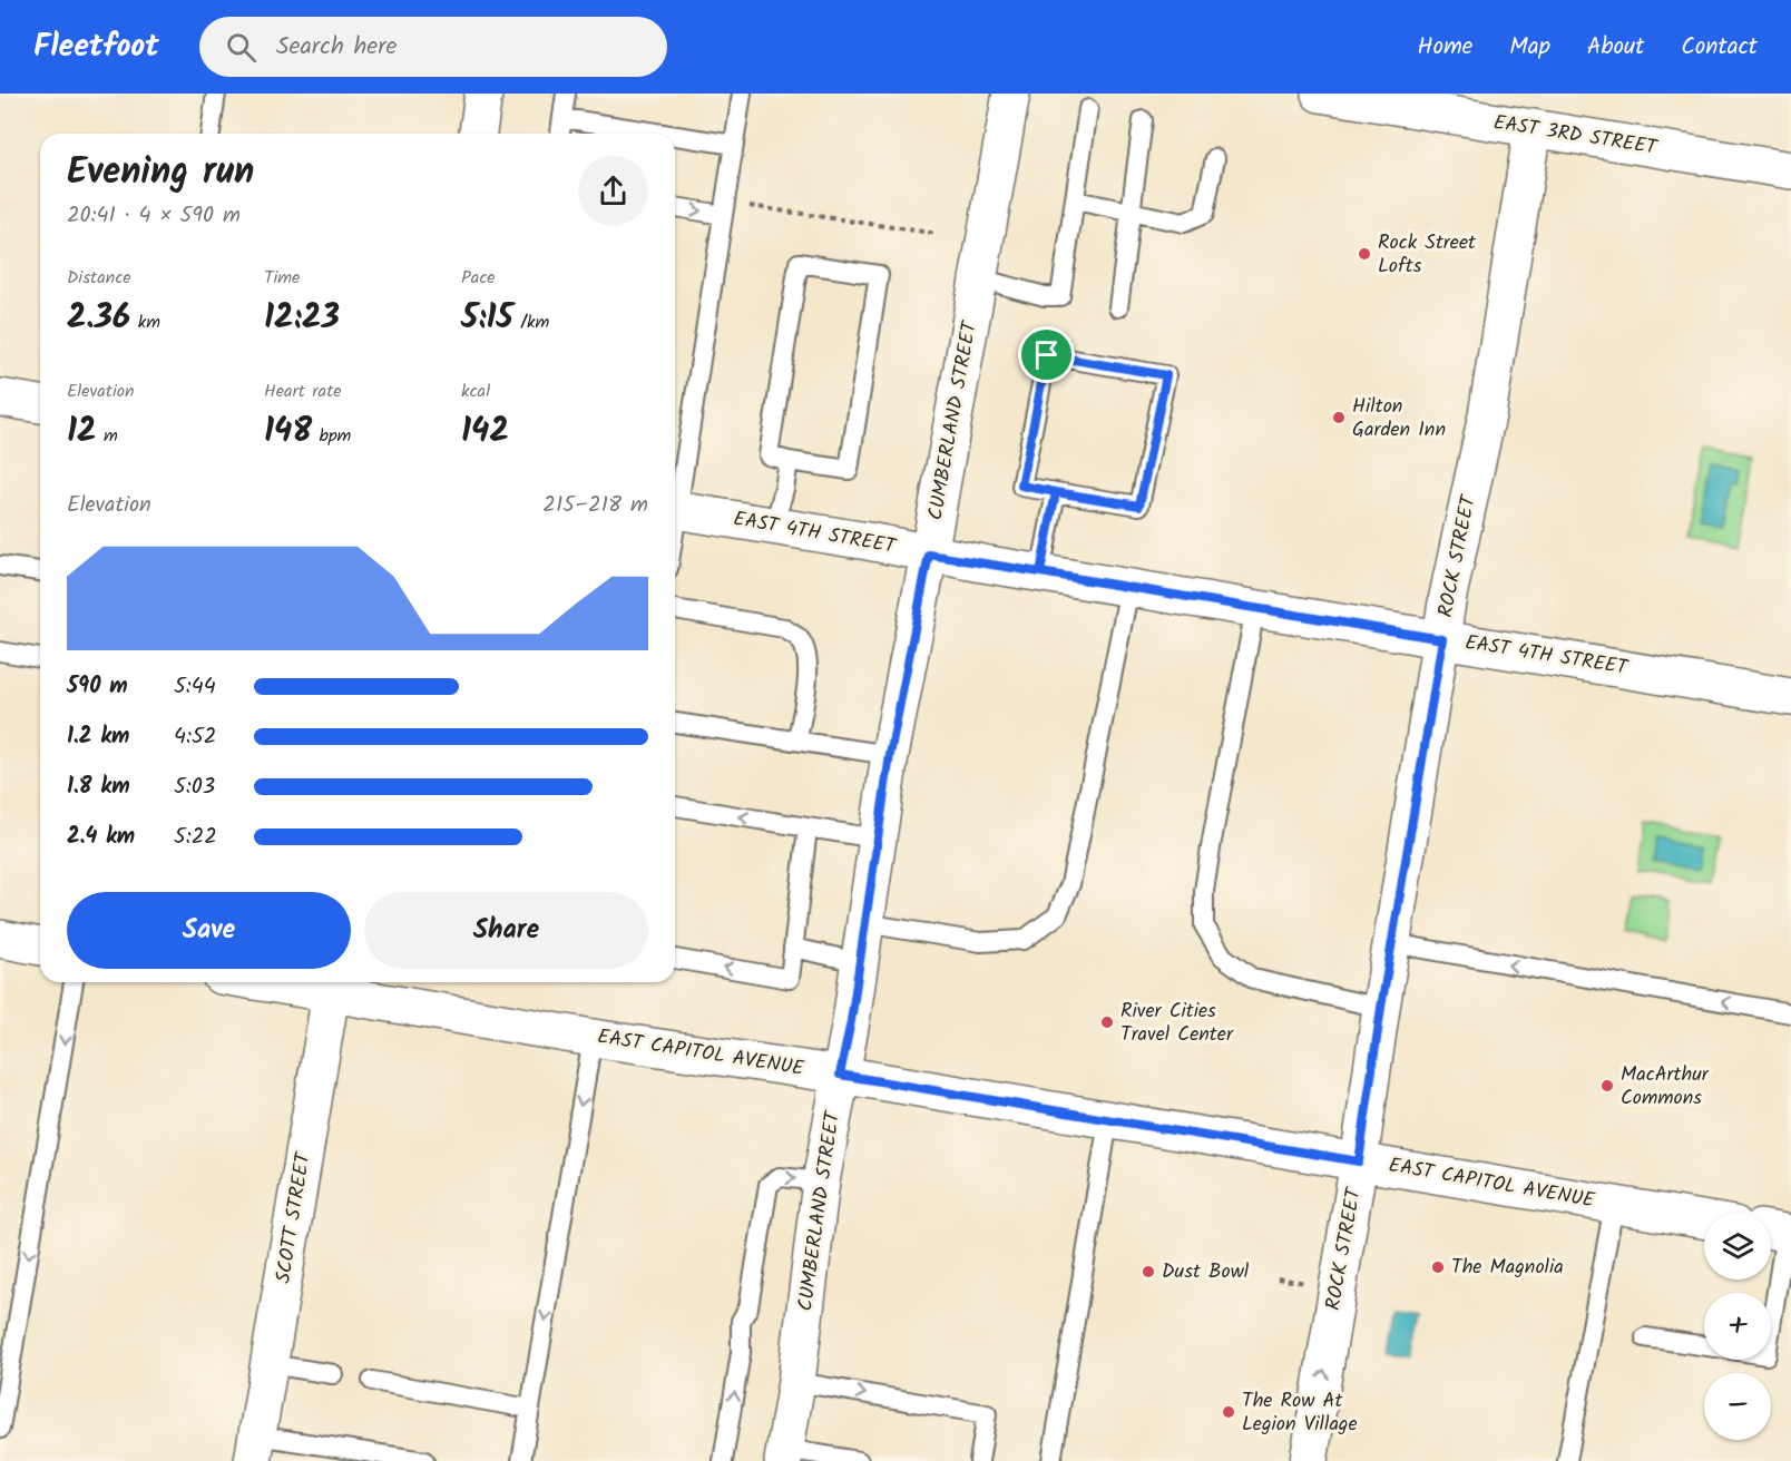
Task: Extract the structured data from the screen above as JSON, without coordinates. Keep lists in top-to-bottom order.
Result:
{
  "streets": {
    "street": [
      "EAST 3RD STREET",
      "CUMBERLAND STREET",
      "EAST 4TH STREET",
      "ROCK STREET",
      "EAST CAPITOL AVENUE",
      "SCOTT STREET"
    ]
  },
  "crossings": [
    ["EAST 3RD STREET", "ROCK STREET"],
    ["CUMBERLAND STREET", "EAST 4TH STREET"],
    ["CUMBERLAND STREET", "EAST CAPITOL AVENUE"],
    ["EAST 4TH STREET", "ROCK STREET"],
    ["ROCK STREET", "EAST CAPITOL AVENUE"],
    ["EAST CAPITOL AVENUE", "SCOTT STREET"]
  ],
  "places": [
    "Rock Street Lofts",
    "Hilton Garden Inn",
    "River Cities Travel Center",
    "MacArthur Commons",
    "The Magnolia",
    "Dust Bowl",
    "The Row At Legion Village"
  ],
  "page": {
    "header": "Fleetfoot",
    "search": "Search here",
    "nav": [
      "Home",
      "Map",
      "About",
      "Contact"
    ],
    "heading": ["Evening run", "20:41 · 4 × 590 m"],
    "stats": [
      ["Distance", "2.36 km"],
      ["Time", "12:23"],
      ["Pace", "5:15 /km"],
      ["Elevation", "12 m"],
      ["Heart rate", "148 bpm"],
      ["kcal", "142"]
    ],
    "chart": ["Elevation", "215–218 m"],
    "list": [
      {
        "name": "590 m",
        "note": "5:44"
      },
      {
        "name": "1.2 km",
        "note": "4:52"
      },
      {
        "name": "1.8 km",
        "note": "5:03"
      },
      {
        "name": "2.4 km",
        "note": "5:22"
      }
    ],
    "buttons": ["Save", "Share"],
    "map_buttons": ["+", "−"]
  }
}
